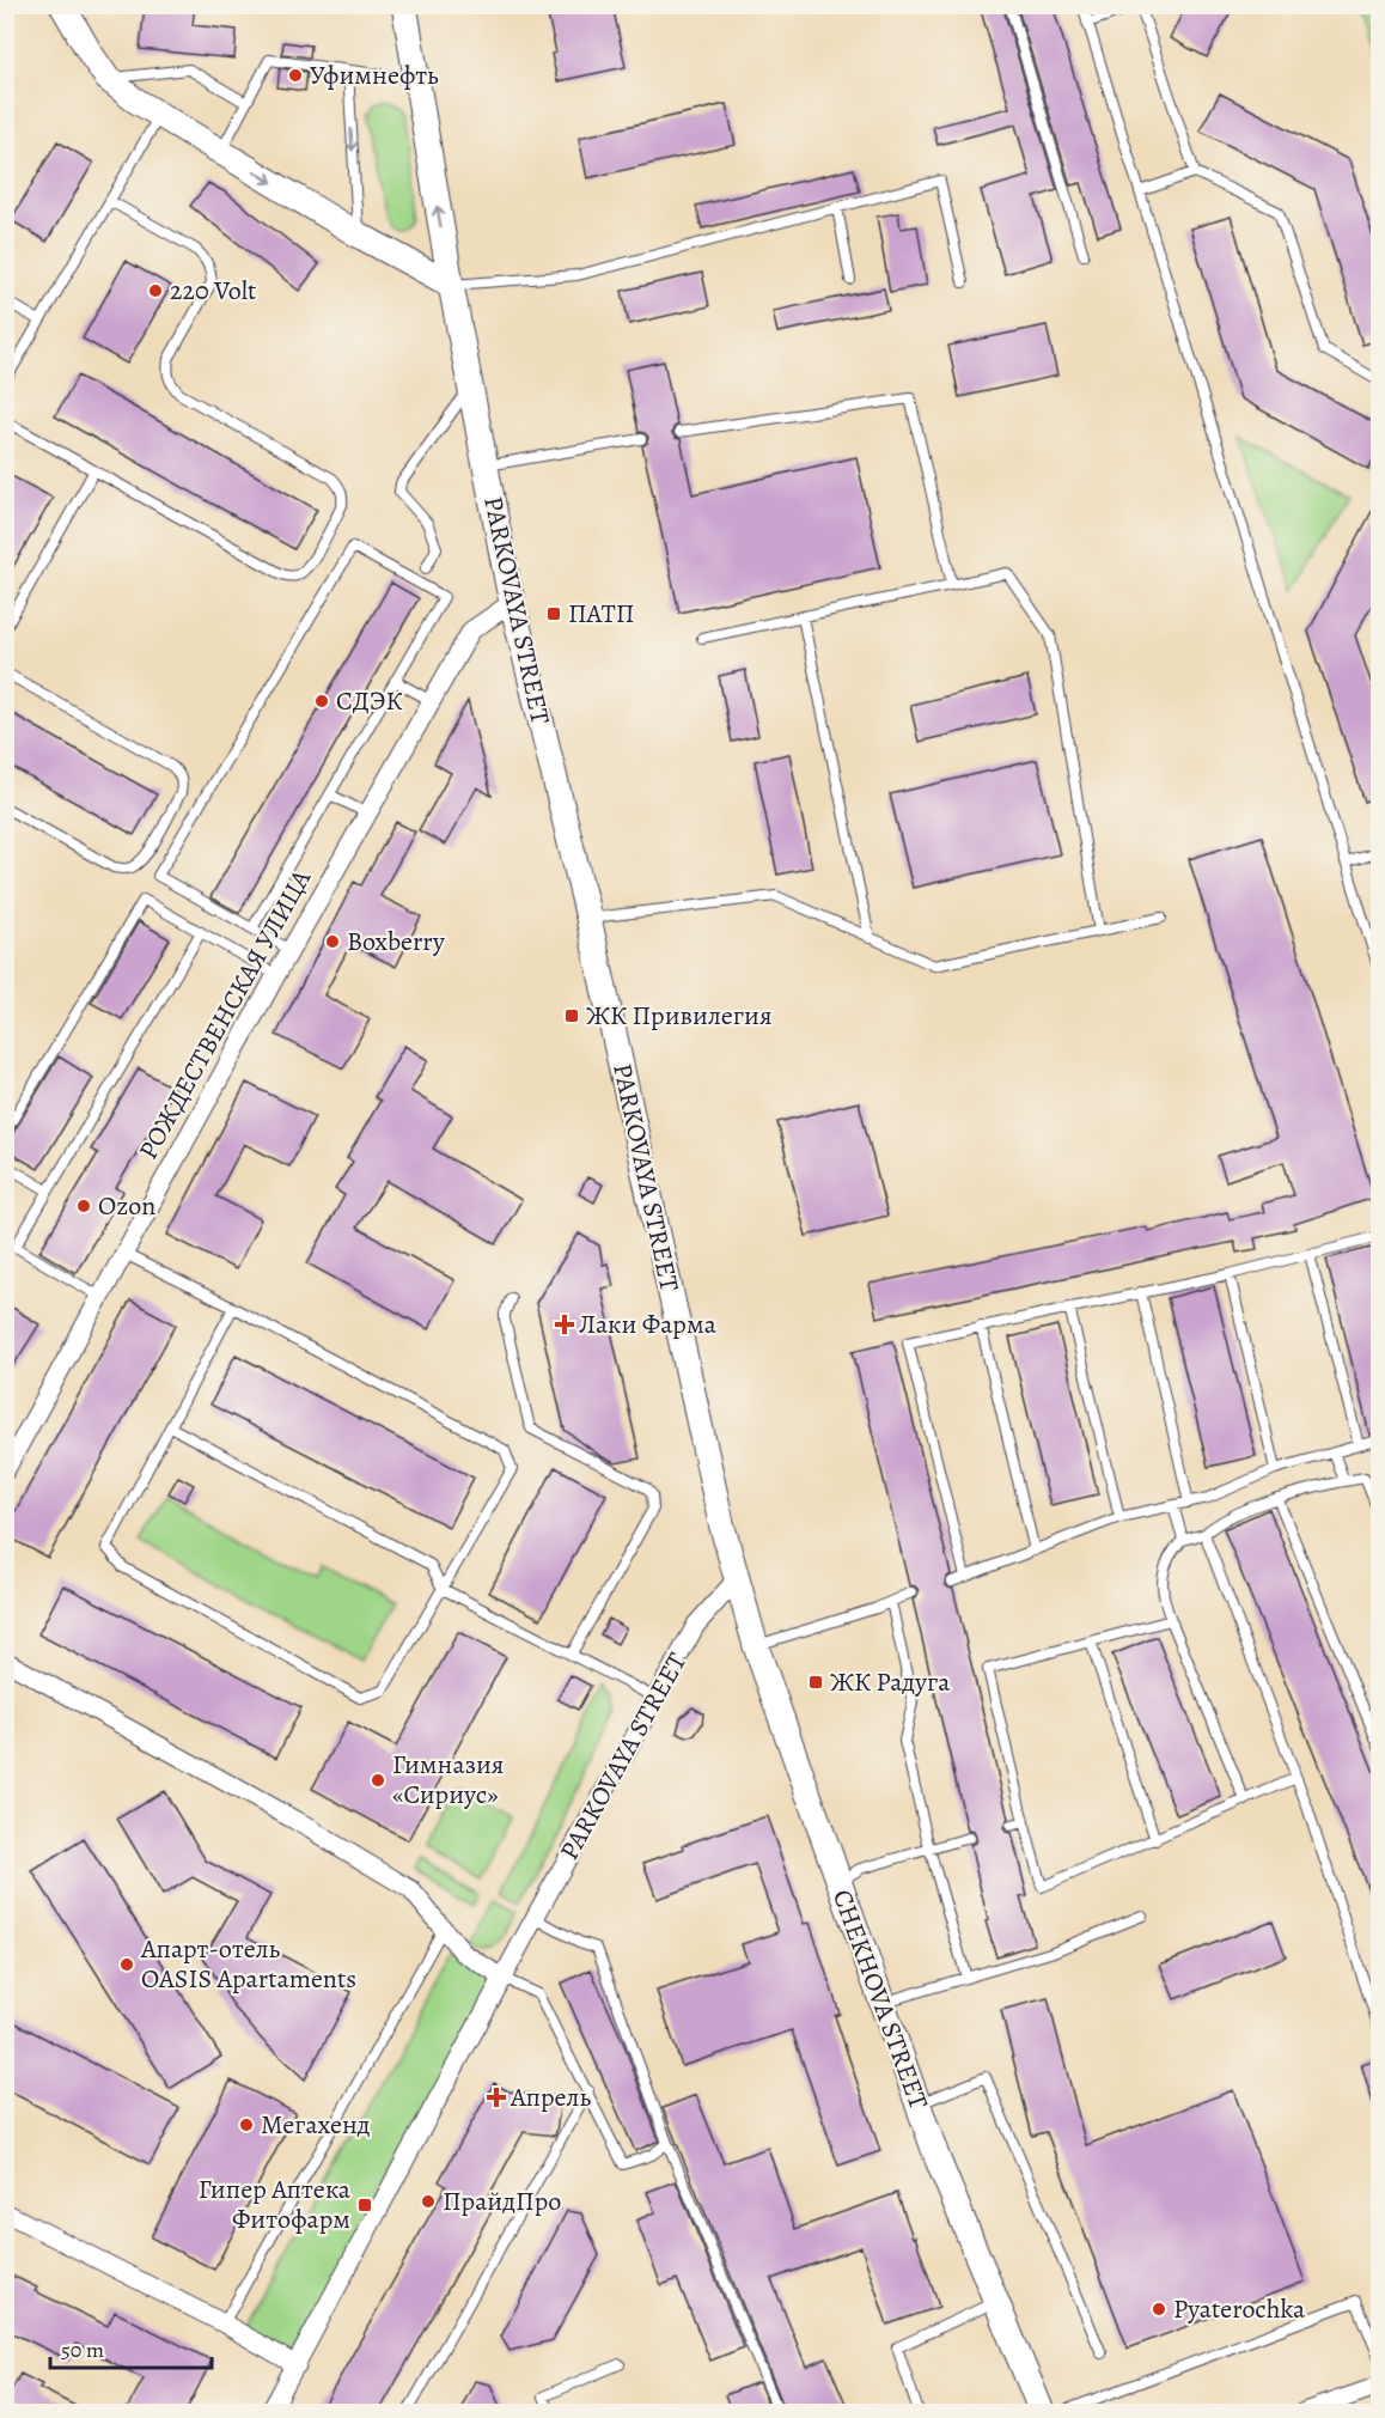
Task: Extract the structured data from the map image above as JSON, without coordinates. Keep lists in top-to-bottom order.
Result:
{
  "streets": {
    "main road": ["PARKOVAYA STREET", "CHEKHOVA STREET"],
    "street": ["РОЖДЕСТВЕНСКАЯ УЛИЦА"]
  },
  "crossings": [
    ["PARKOVAYA STREET", "РОЖДЕСТВЕНСКАЯ УЛИЦА"],
    ["PARKOVAYA STREET", "CHEKHOVA STREET"]
  ],
  "places": {
    "other": [
      "Уфимнефть",
      "220 Volt",
      "СДЭК",
      "Boxberry",
      "Ozon",
      "Гимназия «Сириус»",
      "Апарт-отель OASIS Apartaments",
      "Мегахенд",
      "ПрайдПро",
      "Pyaterochka"
    ],
    "transit": [
      "ПАТП",
      "ЖК Привилегия",
      "ЖК Радуга",
      "Гипер Аптека Фитофарм"
    ],
    "health": ["Лаки Фарма", "Апрель"]
  },
  "scale_bar": "50 m"
}
